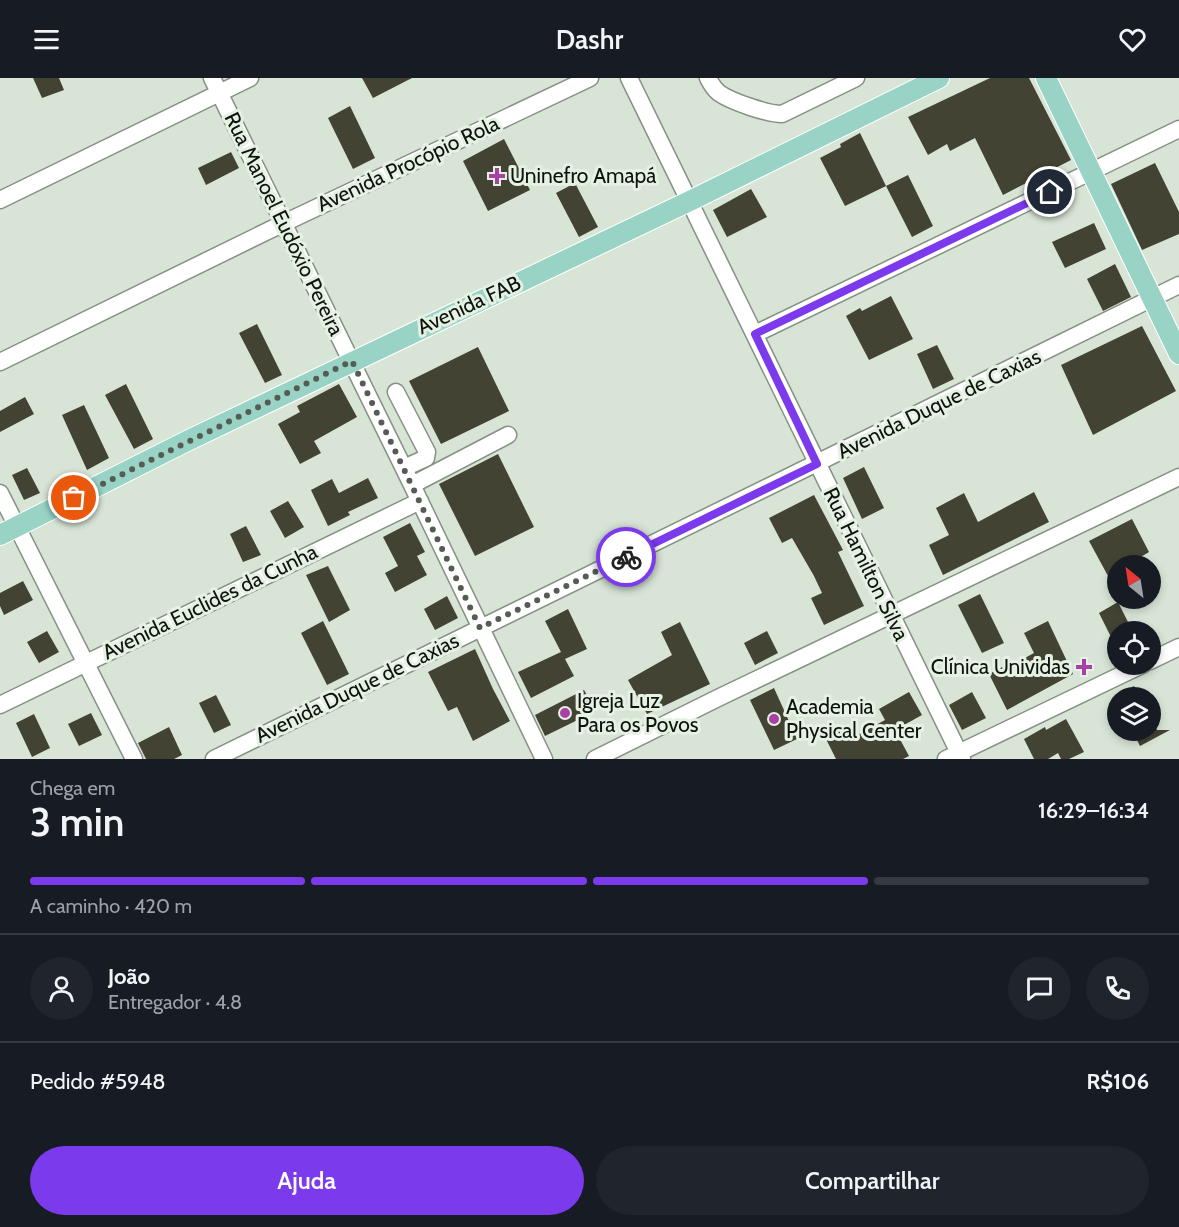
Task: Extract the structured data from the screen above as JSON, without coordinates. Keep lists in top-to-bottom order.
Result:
{
  "streets": {
    "main road": ["Avenida FAB"],
    "street": [
      "Avenida Procópio Rola",
      "Rua Manoel Eudóxio Pereira",
      "Avenida Duque de Caxias",
      "Rua Hamilton Silva",
      "Avenida Euclides da Cunha"
    ]
  },
  "crossings": [
    ["Avenida Procópio Rola", "Rua Manoel Eudóxio Pereira"],
    ["Rua Manoel Eudóxio Pereira", "Avenida FAB"],
    ["Rua Manoel Eudóxio Pereira", "Avenida Duque de Caxias"],
    ["Rua Manoel Eudóxio Pereira", "Avenida Euclides da Cunha"],
    ["Avenida FAB", "Rua Hamilton Silva"],
    ["Avenida Duque de Caxias", "Rua Hamilton Silva"]
  ],
  "places": {
    "health": ["Uninefro Amapá", "Clínica Unividas"],
    "other": ["Igreja Luz Para os Povos", "Academia Physical Center"]
  },
  "north": "top left",
  "page": {
    "header": "Dashr",
    "heading": ["3 min", "Chega em", "16:29–16:34"],
    "panel": [
      "João",
      "Entregador · 4.8",
      "Pedido #5948",
      "R$106"
    ],
    "bar": "A caminho · 420 m",
    "buttons": ["Ajuda", "Compartilhar"]
  }
}
